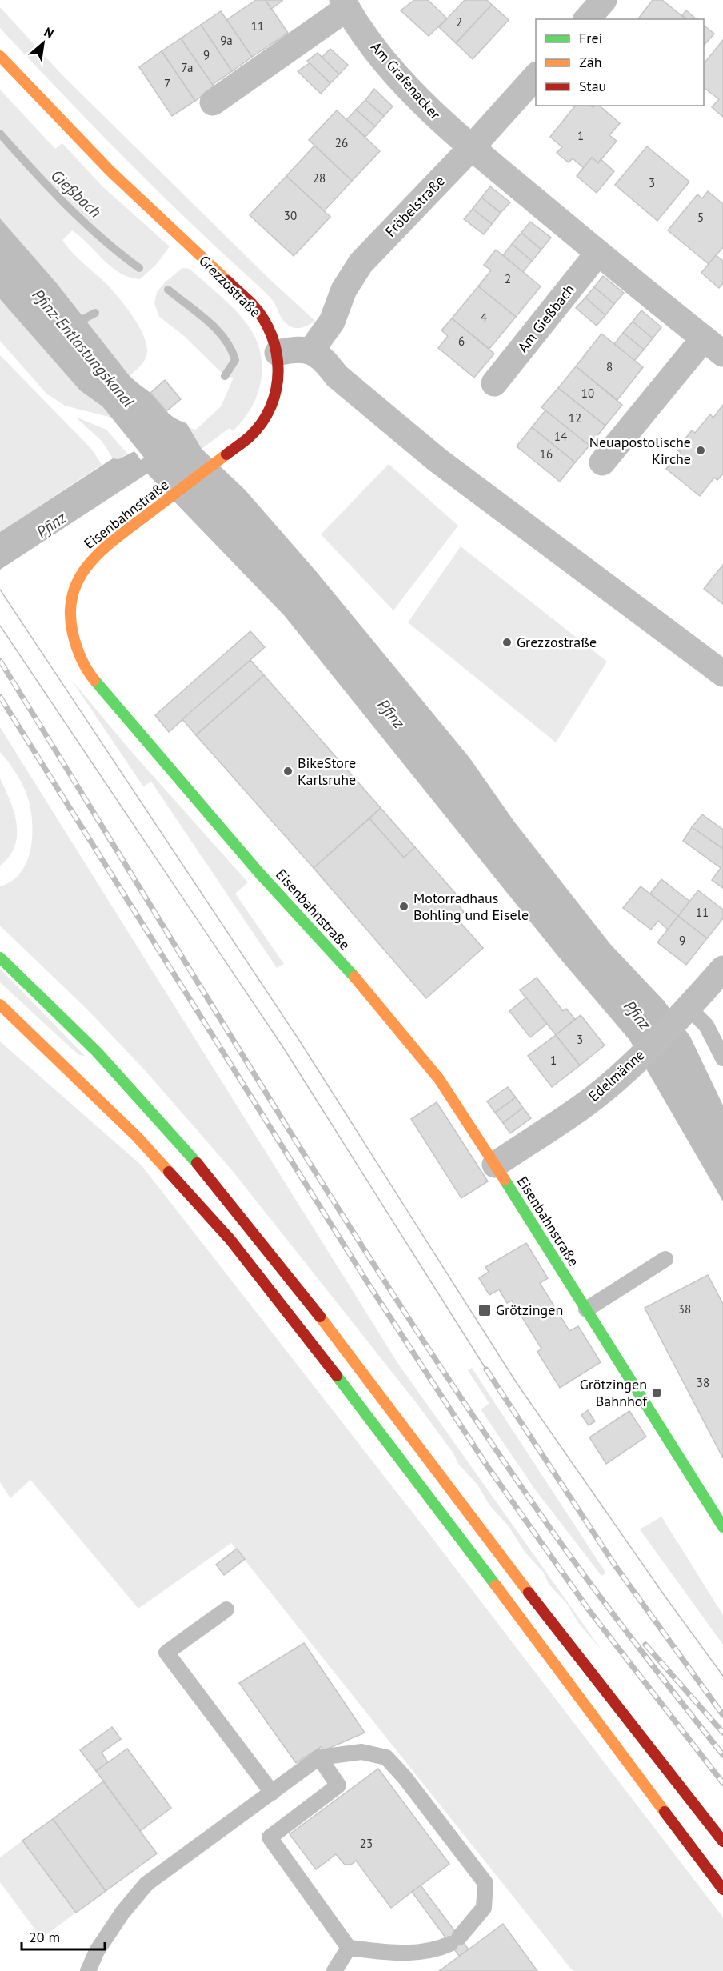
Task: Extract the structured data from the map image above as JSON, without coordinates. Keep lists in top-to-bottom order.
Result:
{
  "streets": {
    "main road": ["Grezzostraße", "Eisenbahnstraße"],
    "street": [
      "Am Grafenacker",
      "Fröbelstraße",
      "Am Gießbach",
      "Edelmänne"
    ]
  },
  "crossings": [
    ["Am Grafenacker", "Fröbelstraße"],
    ["Grezzostraße", "Eisenbahnstraße"],
    ["Eisenbahnstraße", "Edelmänne"]
  ],
  "water": ["Gießbach", "Pfinz-Entlastungskanal", "Pfinz"],
  "places": {
    "other": [
      "Neuapostolische Kirche",
      "Grezzostraße",
      "BikeStore Karlsruhe",
      "Motorradhaus Bohling und Eisele"
    ],
    "transit": ["Grötzingen", "Grötzingen Bahnhof"]
  },
  "house_numbers": [
    "2",
    "11",
    "9a",
    "9",
    "7a",
    "7",
    "1",
    "26",
    "28",
    "3",
    "30",
    "5",
    "2",
    "4",
    "6",
    "8",
    "10",
    "12",
    "14",
    "16",
    "11",
    "9",
    "3",
    "1",
    "38",
    "38",
    "23"
  ],
  "legend": ["Frei", "Zäh", "Stau"],
  "scale_bar": "20 m",
  "north": "top right"
}
